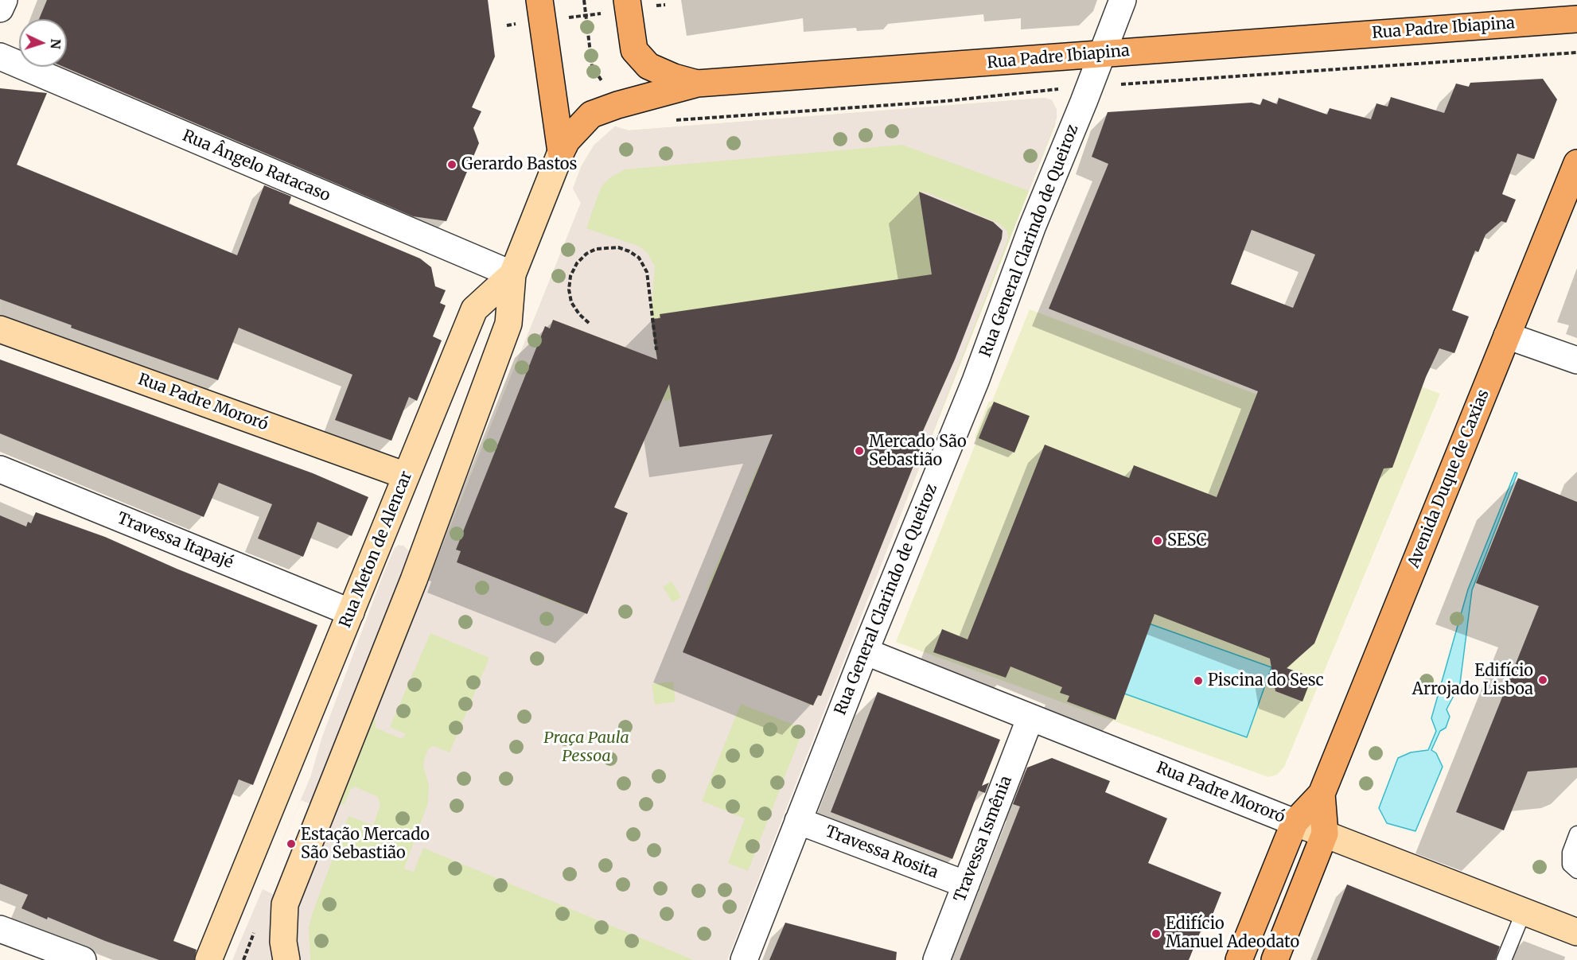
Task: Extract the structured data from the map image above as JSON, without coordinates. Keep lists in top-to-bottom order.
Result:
{
  "streets": {
    "main road": ["Rua Padre Ibiapina", "Avenida Duque de Caxias"],
    "street": [
      "Rua Ângelo Ratacaso",
      "Rua General Clarindo de Queiroz",
      "Rua Padre Mororó",
      "Travessa Itapajé",
      "Rua Meton de Alencar",
      "Travessa Ismênia",
      "Travessa Rosita"
    ]
  },
  "crossings": [
    ["Rua Padre Ibiapina", "Rua General Clarindo de Queiroz"],
    ["Rua Padre Ibiapina", "Rua Meton de Alencar"],
    ["Rua Ângelo Ratacaso", "Rua Meton de Alencar"],
    ["Rua General Clarindo de Queiroz", "Rua Padre Mororó"],
    ["Rua General Clarindo de Queiroz", "Travessa Rosita"],
    ["Rua Padre Mororó", "Avenida Duque de Caxias"],
    ["Rua Padre Mororó", "Rua Meton de Alencar"],
    ["Rua Padre Mororó", "Travessa Ismênia"],
    ["Travessa Itapajé", "Rua Meton de Alencar"],
    ["Travessa Ismênia", "Travessa Rosita"]
  ],
  "parks": ["Praça Paula Pessoa"],
  "places": [
    "Gerardo Bastos",
    "Mercado São Sebastião",
    "SESC",
    "Edifício Arrojado Lisboa",
    "Piscina do Sesc",
    "Estação Mercado São Sebastião",
    "Edifício Manuel Adeodato"
  ],
  "north": "right"
}
